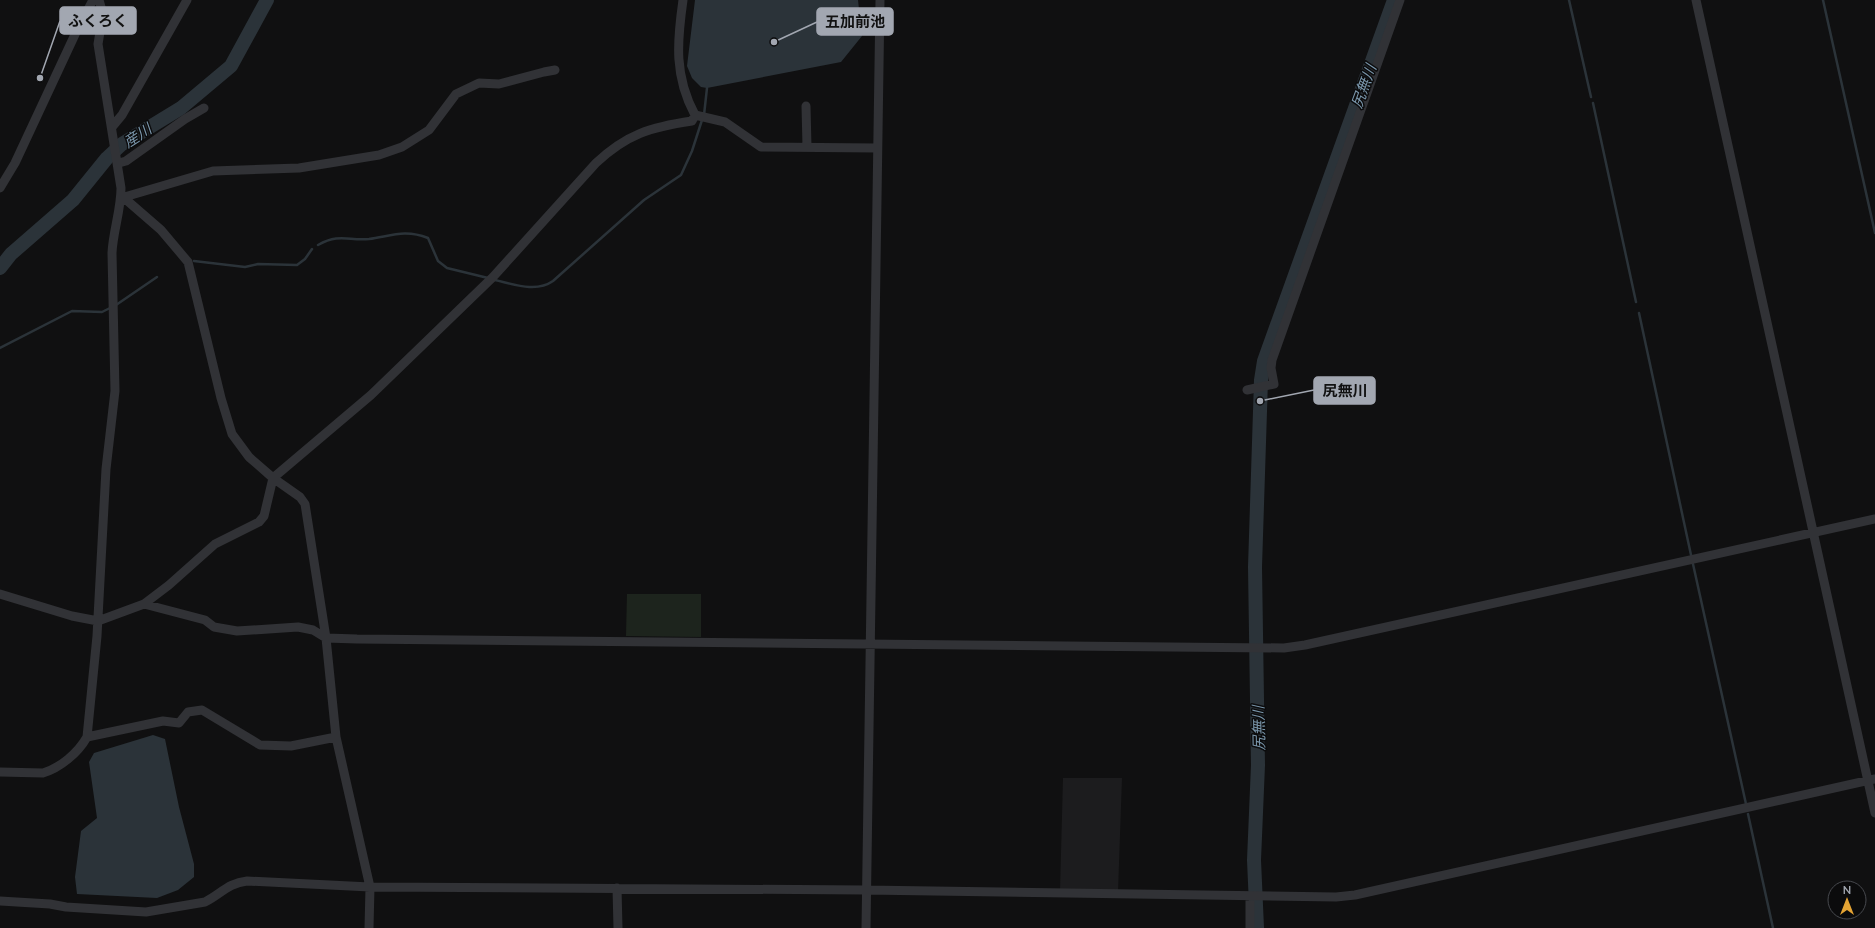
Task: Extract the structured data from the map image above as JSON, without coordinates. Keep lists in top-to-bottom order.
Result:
{
  "water": ["尻無川", "産川"],
  "places": ["五加前池", "ふくろく", "尻無川"],
  "north": "top"
}
